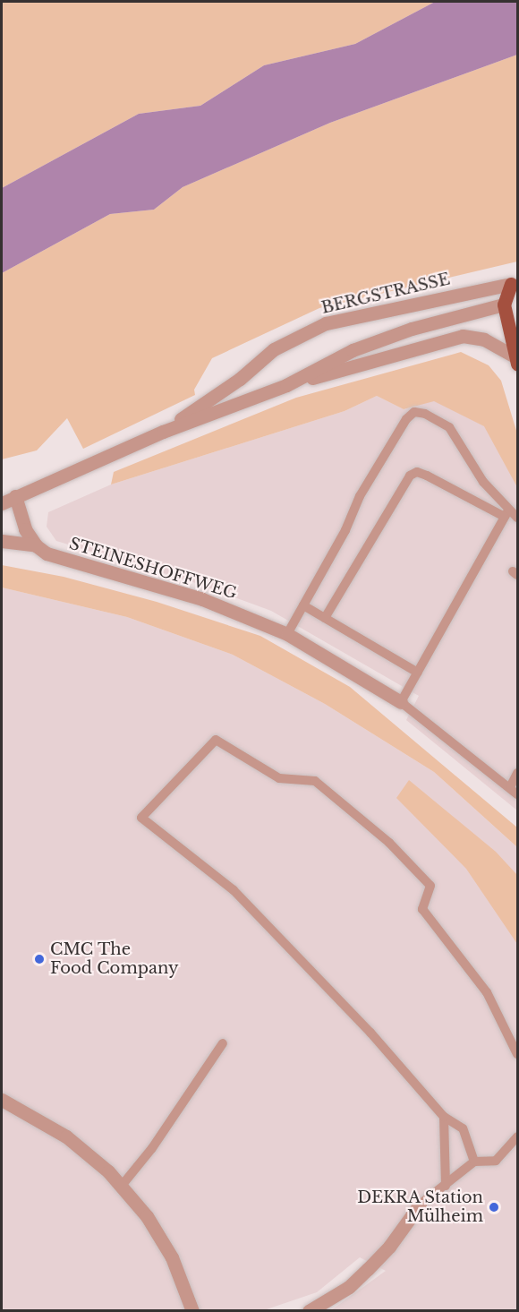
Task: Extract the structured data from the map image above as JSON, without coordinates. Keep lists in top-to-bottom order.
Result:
{
  "streets": {
    "main road": ["BERGSTRASSE"],
    "street": ["STEINESHOFFWEG"]
  },
  "places": ["CMC The Food Company", "DEKRA Station Mülheim"]
}
